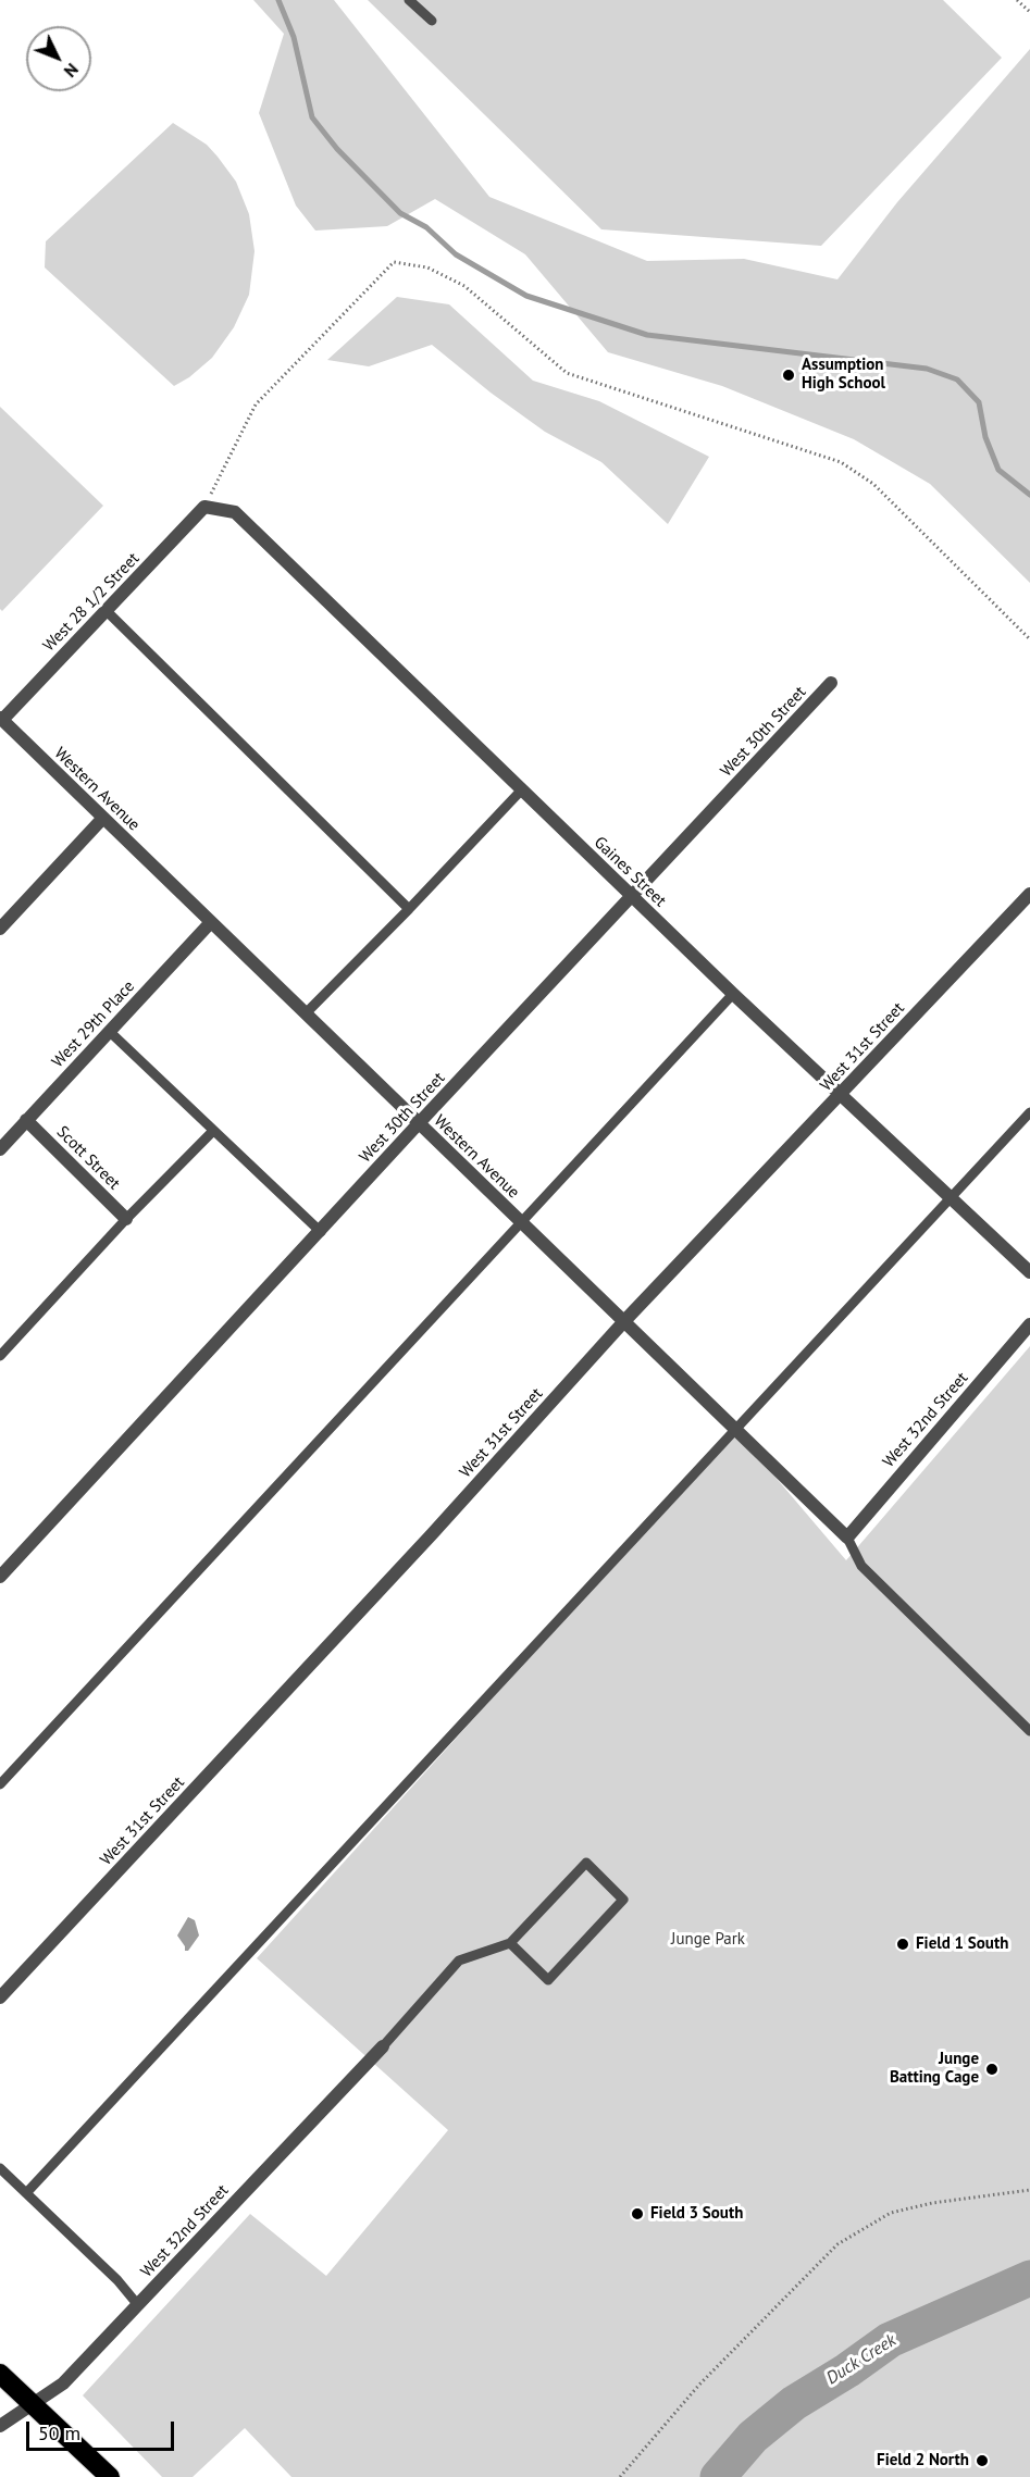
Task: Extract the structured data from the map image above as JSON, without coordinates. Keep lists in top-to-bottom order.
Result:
{
  "streets": {
    "street": [
      "West 28 1/2 Street",
      "West 30th Street",
      "Western Avenue",
      "Gaines Street",
      "West 29th Place",
      "West 31st Street",
      "Scott Street",
      "West 32nd Street"
    ]
  },
  "crossings": [
    ["West 28 1/2 Street", "Western Avenue"],
    ["West 28 1/2 Street", "Gaines Street"],
    ["West 30th Street", "Western Avenue"],
    ["West 30th Street", "Gaines Street"],
    ["Western Avenue", "West 29th Place"],
    ["Western Avenue", "West 31st Street"],
    ["Western Avenue", "West 32nd Street"],
    ["Gaines Street", "West 31st Street"],
    ["West 29th Place", "Scott Street"]
  ],
  "water": ["Duck Creek"],
  "parks": ["Junge Park"],
  "places": [
    "Assumption High School",
    "Field 1 South",
    "Junge Batting Cage",
    "Field 3 South",
    "Field 2 North"
  ],
  "scale_bar": "50 m",
  "north": "bottom right"
}
